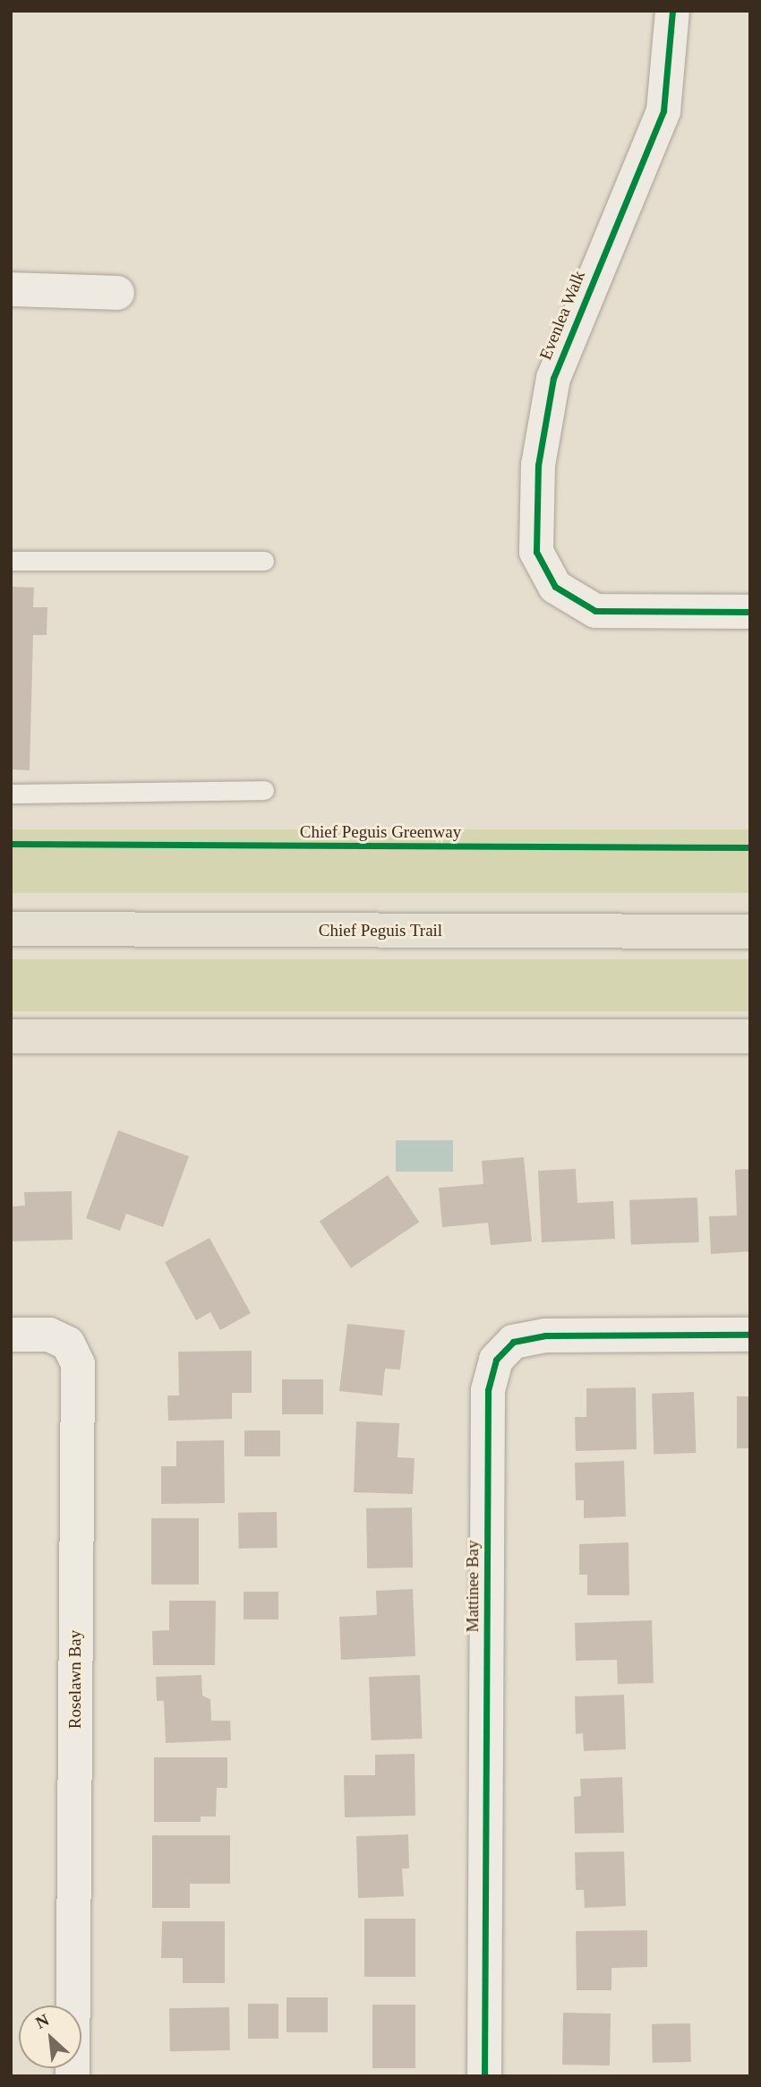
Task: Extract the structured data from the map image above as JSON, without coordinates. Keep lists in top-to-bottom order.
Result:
{
  "streets": {
    "main road": ["Chief Peguis Trail"],
    "street": ["Evenlea Walk", "Mattinee Bay", "Roselawn Bay"],
    "cycle path": ["Chief Peguis Greenway"]
  },
  "north": "top left"
}
